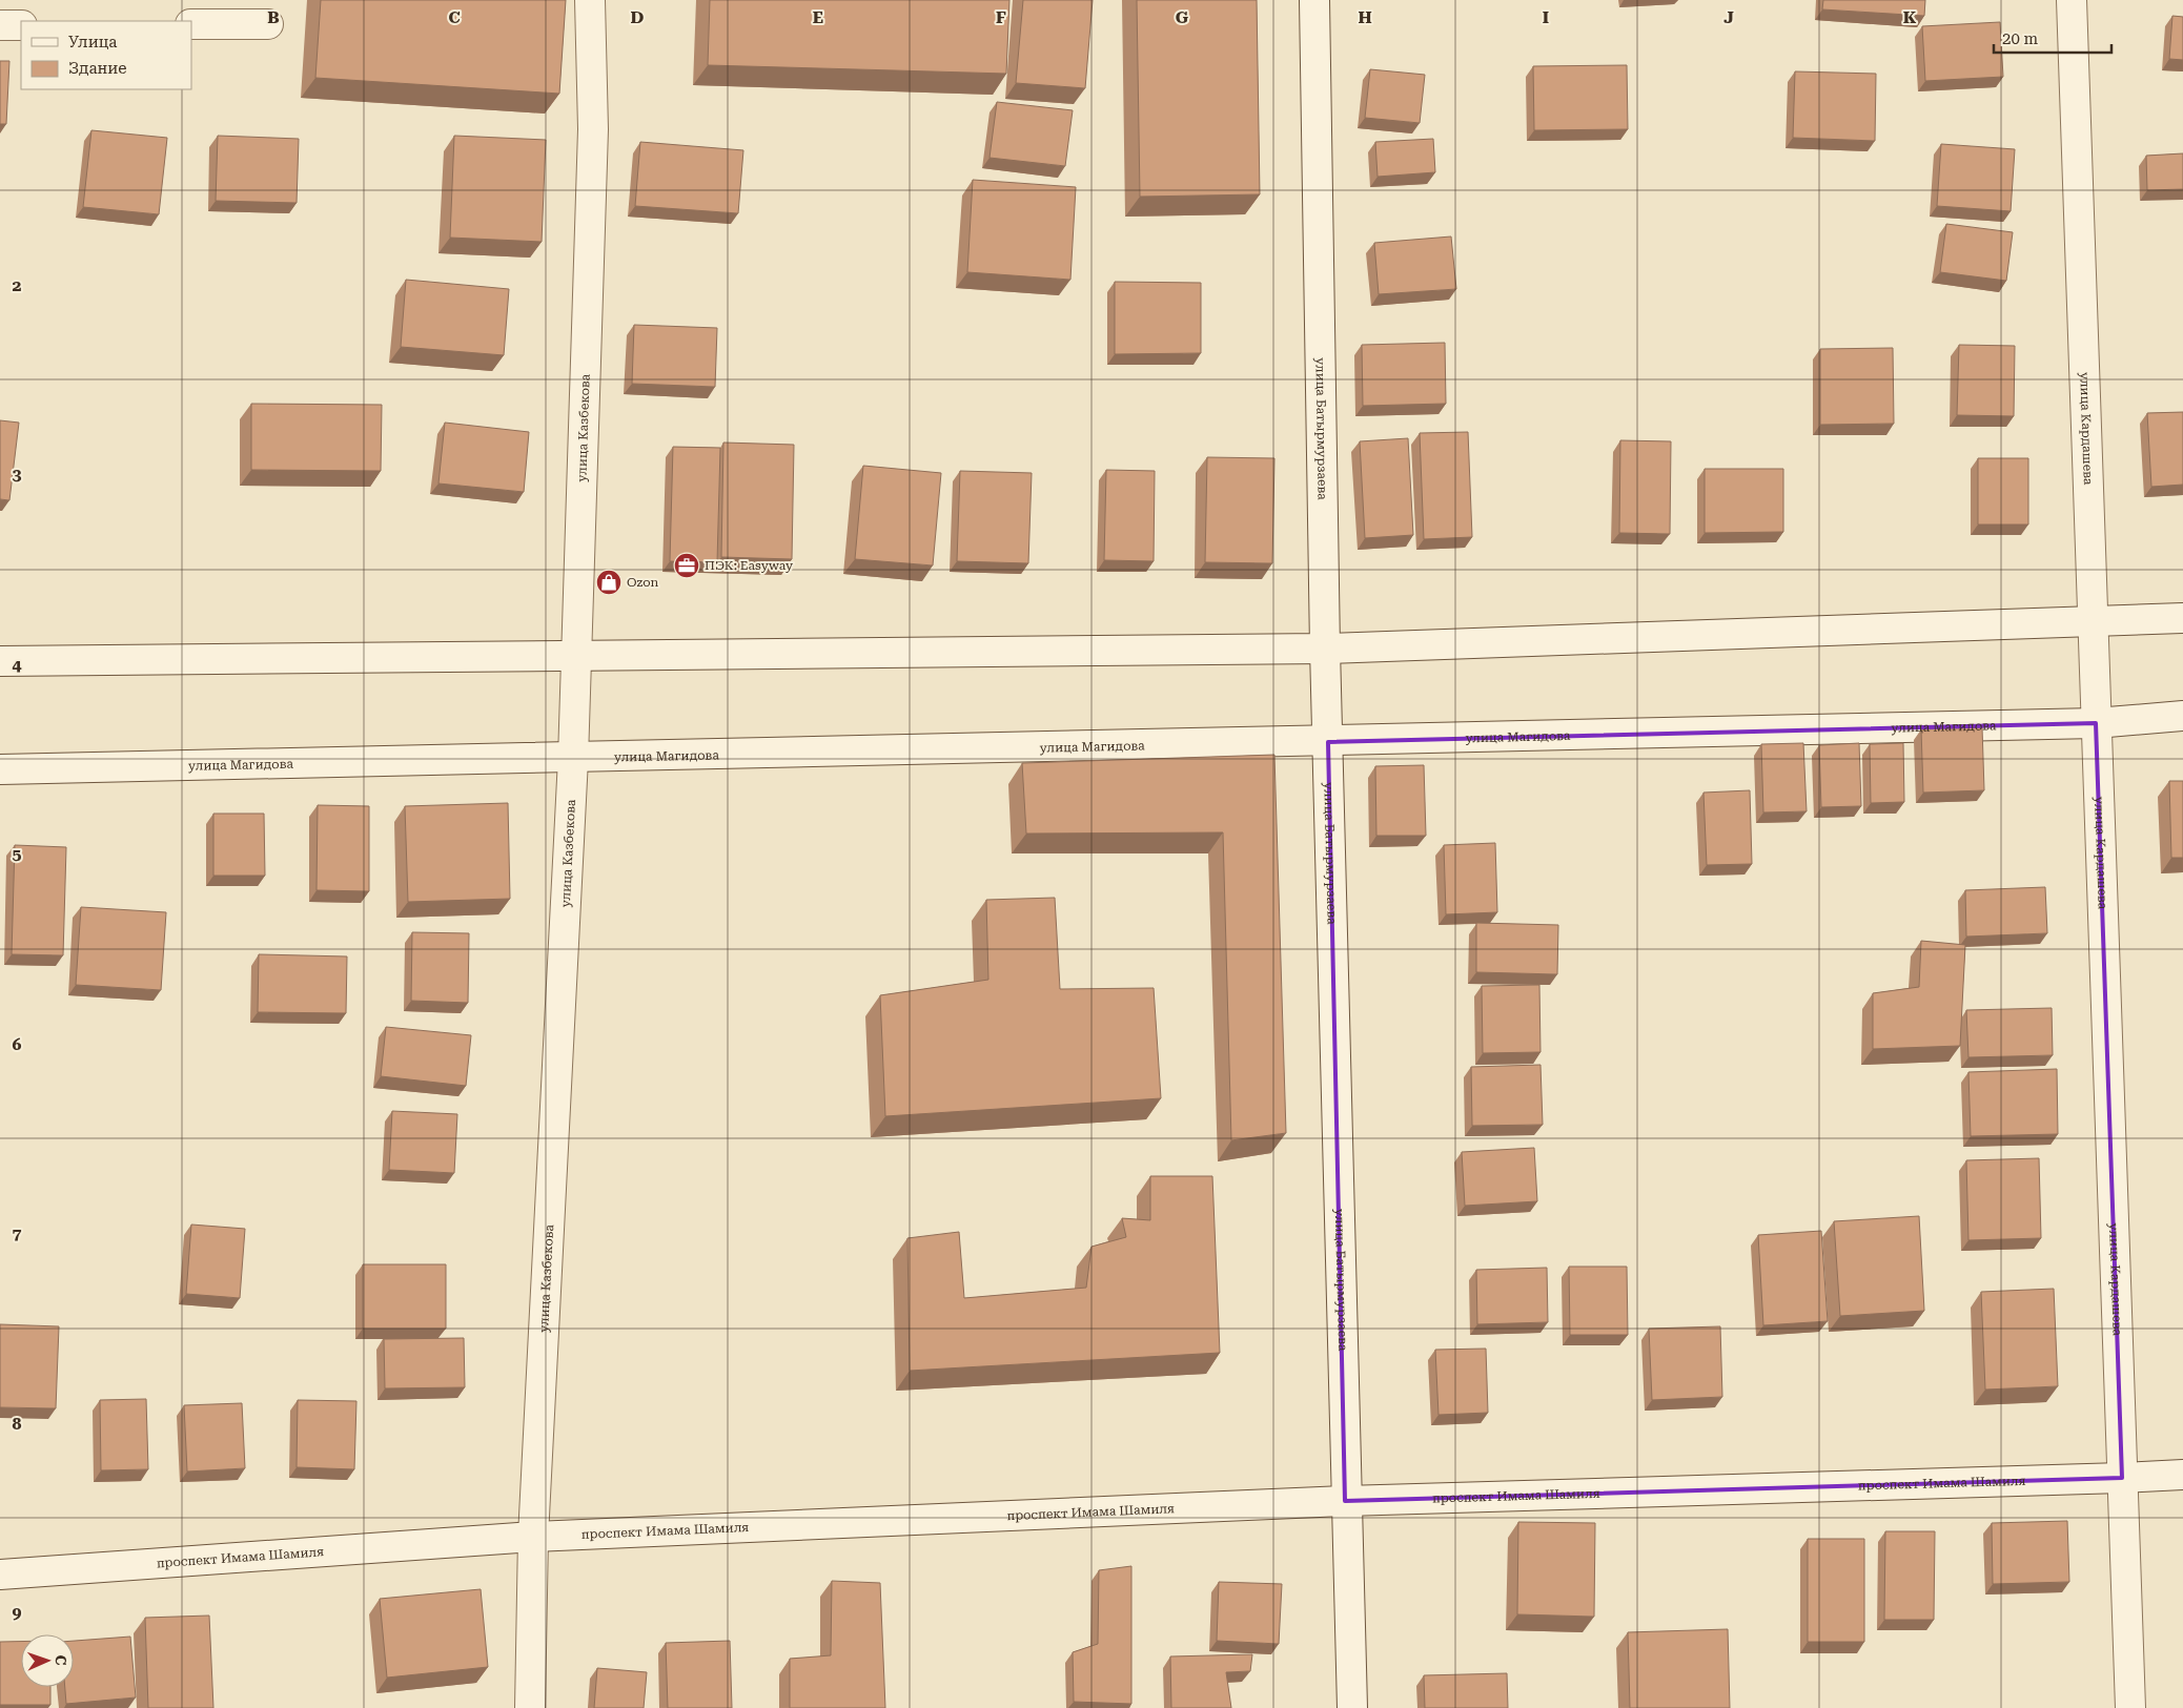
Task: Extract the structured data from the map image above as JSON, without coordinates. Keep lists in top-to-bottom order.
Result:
{
  "streets": {
    "main road": [
      "улица Казбекова",
      "улица Батырмурзаева",
      "улица Кардашева",
      "улица Магидова",
      "проспект Имама Шамиля"
    ]
  },
  "crossings": [
    ["улица Казбекова", "улица Магидова"],
    ["улица Казбекова", "проспект Имама Шамиля"],
    ["улица Батырмурзаева", "улица Магидова"],
    ["улица Батырмурзаева", "проспект Имама Шамиля"],
    ["улица Кардашева", "улица Магидова"],
    ["улица Кардашева", "проспект Имама Шамиля"]
  ],
  "places": {
    "office": ["ПЭК: Easyway"],
    "shop": ["Ozon"]
  },
  "legend": ["Улица", "Здание"],
  "scale_bar": "20 m",
  "north": "right",
  "grid": {
    "columns": [
      "B",
      "C",
      "D",
      "E",
      "F",
      "G",
      "H",
      "I",
      "J",
      "K"
    ],
    "rows": [
      "2",
      "3",
      "4",
      "5",
      "6",
      "7",
      "8",
      "9"
    ]
  }
}
